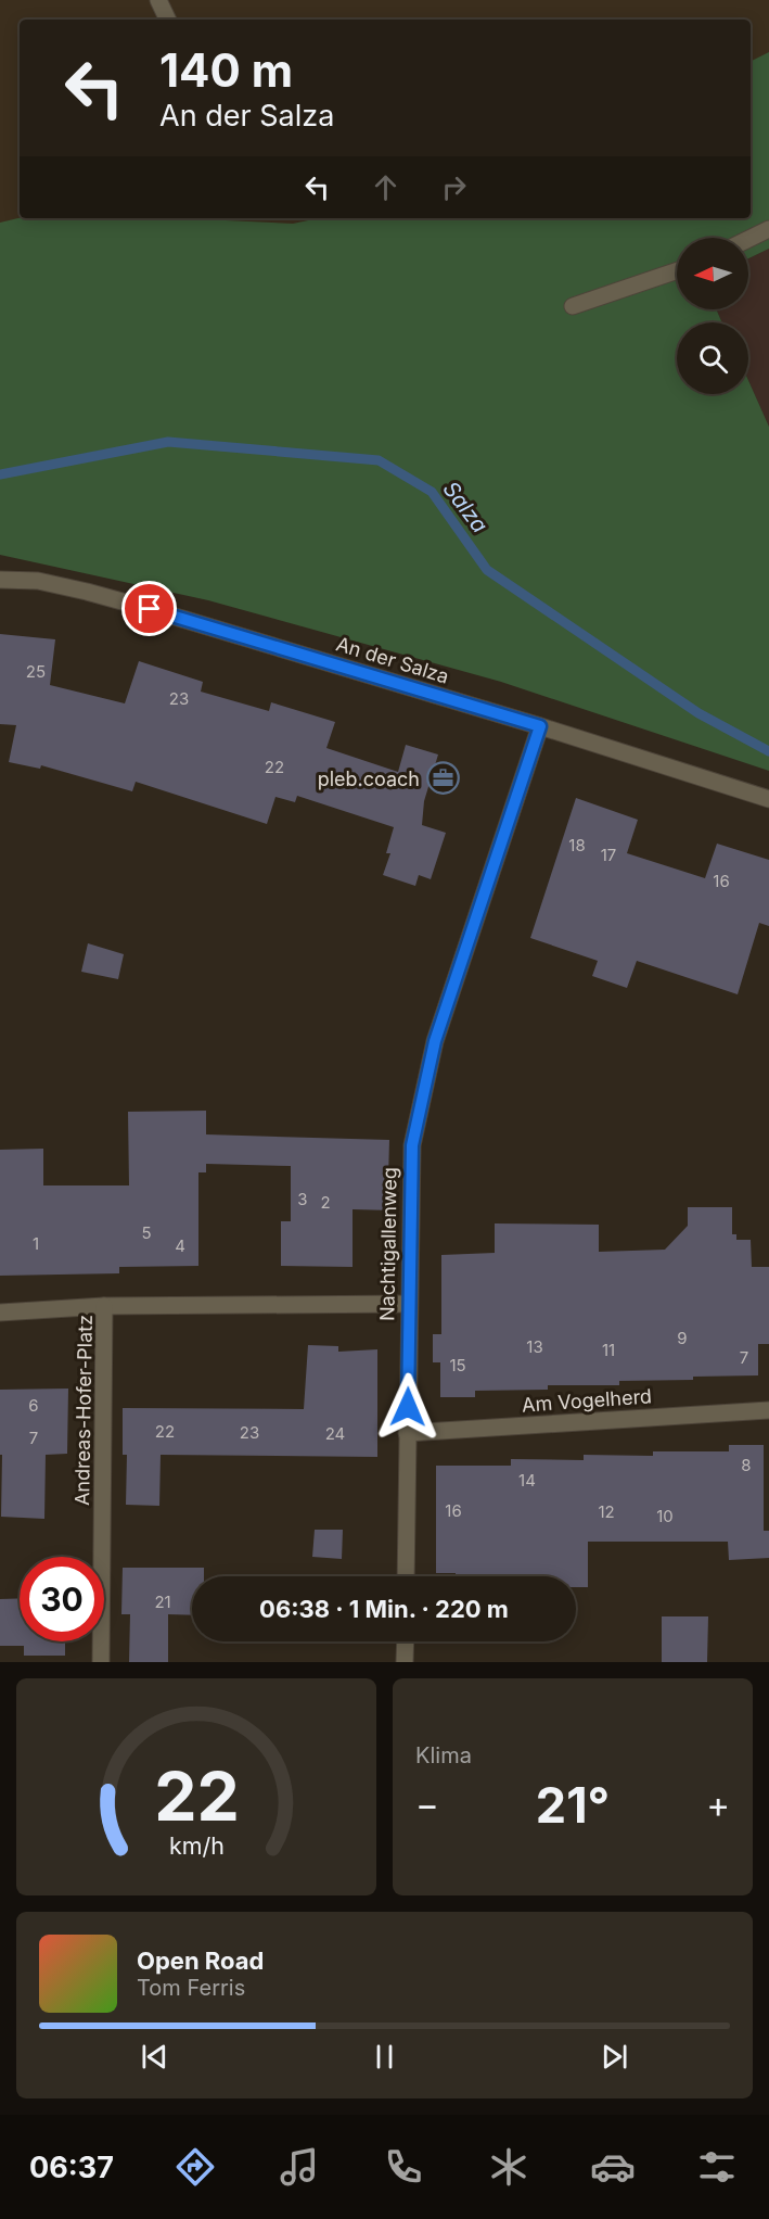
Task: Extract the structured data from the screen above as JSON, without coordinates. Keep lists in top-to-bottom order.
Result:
{
  "streets": {
    "street": [
      "An der Salza",
      "Nachtigallenweg",
      "Am Vogelherd",
      "Andreas-Hofer-Platz"
    ]
  },
  "crossings": [
    ["An der Salza", "Nachtigallenweg"],
    ["Nachtigallenweg", "Am Vogelherd"],
    ["Nachtigallenweg", "Andreas-Hofer-Platz"]
  ],
  "water": ["Salza"],
  "places": {
    "office": ["pleb.coach"]
  },
  "house_numbers": [
    "25",
    "23",
    "22",
    "18",
    "17",
    "16",
    "3",
    "2",
    "5",
    "1",
    "4",
    "9",
    "13",
    "11",
    "7",
    "15",
    "6",
    "22",
    "23",
    "24",
    "7",
    "8",
    "14",
    "16",
    "12",
    "10",
    "21"
  ],
  "north": "left",
  "page": {
    "turn": ["140 m", "An der Salza"],
    "limit": "30",
    "trip": "06:38 · 1 Min. · 220 m",
    "tile": "Klima",
    "heat": ["−", "21°", "+"],
    "song": ["Open Road", "Tom Ferris"],
    "tabs": "06:37",
    "gauge": ["22", "km/h"]
  }
}
